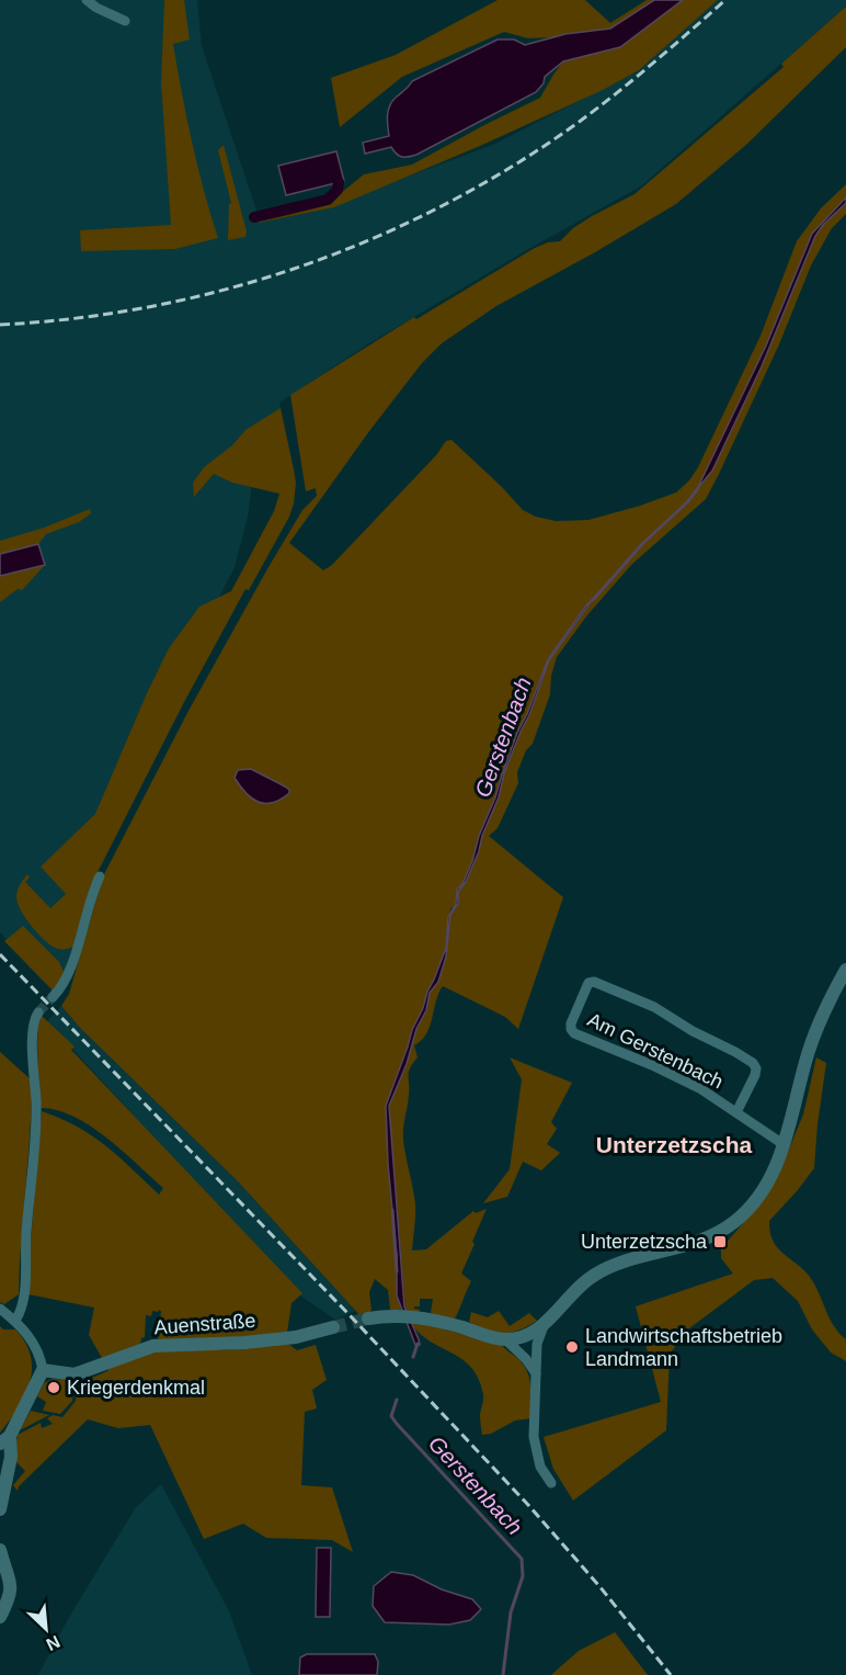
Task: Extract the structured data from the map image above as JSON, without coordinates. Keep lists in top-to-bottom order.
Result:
{
  "streets": {
    "street": ["Am Gerstenbach", "Auenstraße"]
  },
  "districts": ["Unterzetzscha"],
  "water": ["Gerstenbach"],
  "places": {
    "transit": ["Unterzetzscha"],
    "other": ["Landwirtschaftsbetrieb Landmann", "Kriegerdenkmal"]
  },
  "north": "bottom right"
}
